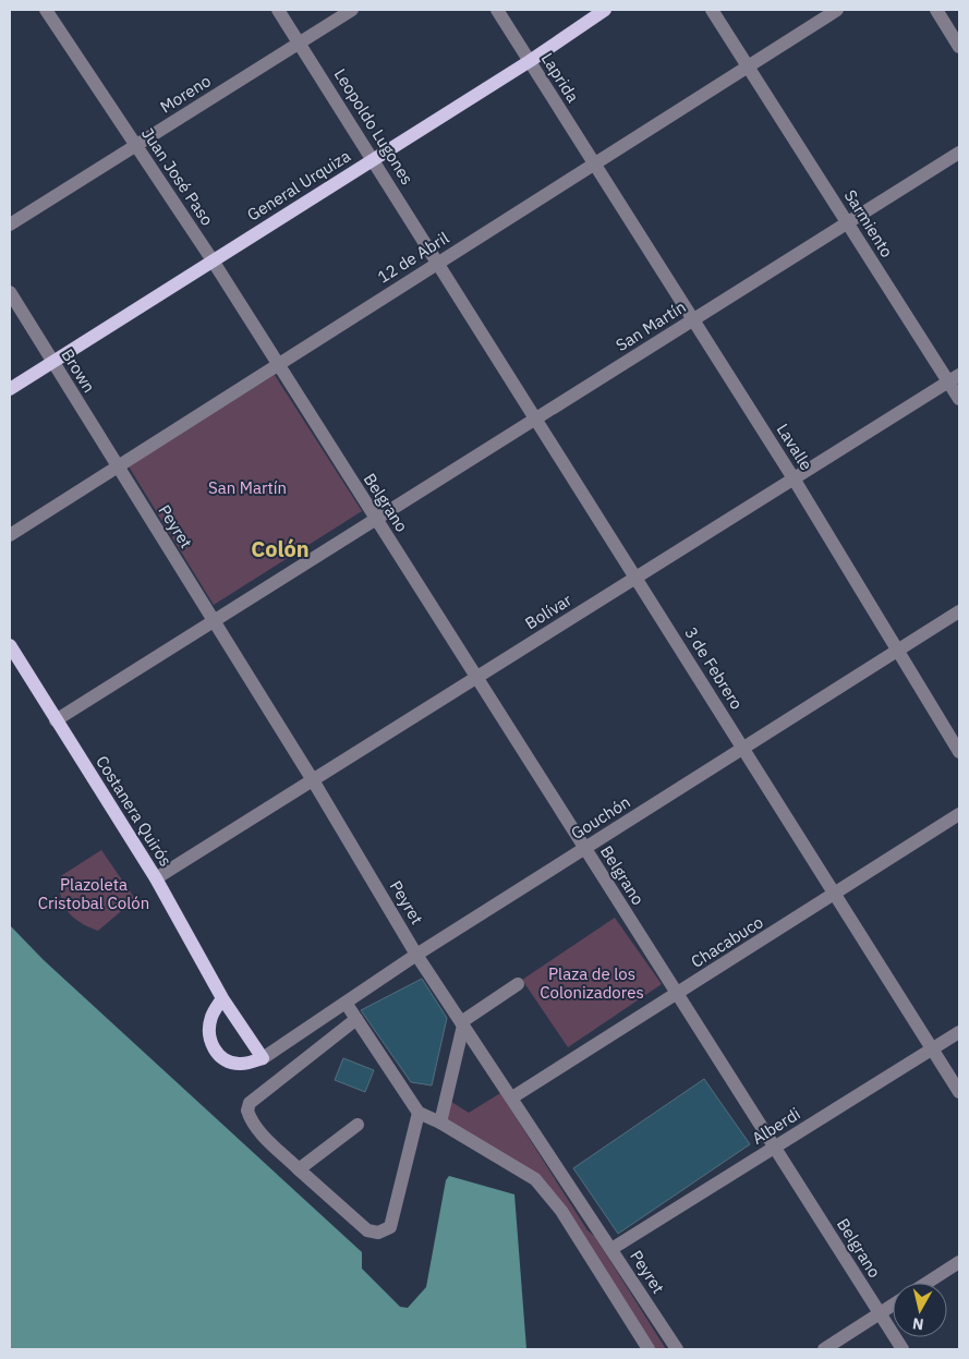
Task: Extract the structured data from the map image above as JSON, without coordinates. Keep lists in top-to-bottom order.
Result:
{
  "streets": {
    "main road": ["General Urquiza", "Costanera Quirós"],
    "street": [
      "Laprida",
      "Moreno",
      "Leopoldo Lugones",
      "Juan José Paso",
      "Sarmiento",
      "12 de Abril",
      "San Martín",
      "Brown",
      "Lavalle",
      "Belgrano",
      "Peyret",
      "Bolívar",
      "3 de Febrero",
      "Gouchón",
      "Chacabuco",
      "Alberdi"
    ]
  },
  "crossings": [
    ["Laprida", "General Urquiza"],
    ["Laprida", "12 de Abril"],
    ["Laprida", "Lavalle"],
    ["Moreno", "Leopoldo Lugones"],
    ["Moreno", "Juan José Paso"],
    ["Leopoldo Lugones", "General Urquiza"],
    ["Leopoldo Lugones", "12 de Abril"],
    ["Leopoldo Lugones", "3 de Febrero"],
    ["Juan José Paso", "General Urquiza"],
    ["Juan José Paso", "12 de Abril"],
    ["Juan José Paso", "Belgrano"],
    ["General Urquiza", "Brown"],
    ["Sarmiento", "12 de Abril"],
    ["Sarmiento", "San Martín"],
    ["Sarmiento", "Bolívar"],
    ["12 de Abril", "Brown"],
    ["12 de Abril", "Lavalle"],
    ["12 de Abril", "Belgrano"],
    ["12 de Abril", "Peyret"],
    ["12 de Abril", "3 de Febrero"],
    ["San Martín", "Lavalle"],
    ["San Martín", "Belgrano"],
    ["San Martín", "Peyret"],
    ["San Martín", "3 de Febrero"],
    ["San Martín", "Costanera Quirós"],
    ["Brown", "Peyret"],
    ["Lavalle", "Bolívar"],
    ["Lavalle", "Gouchón"],
    ["Belgrano", "Bolívar"],
    ["Belgrano", "Gouchón"],
    ["Belgrano", "Chacabuco"],
    ["Belgrano", "Alberdi"],
    ["Peyret", "Bolívar"],
    ["Peyret", "Gouchón"],
    ["Peyret", "Chacabuco"],
    ["Peyret", "Alberdi"],
    ["Bolívar", "3 de Febrero"],
    ["Bolívar", "Costanera Quirós"],
    ["3 de Febrero", "Gouchón"],
    ["3 de Febrero", "Chacabuco"],
    ["3 de Febrero", "Alberdi"],
    ["Costanera Quirós", "Gouchón"]
  ],
  "districts": ["Colón"],
  "parks": ["San Martín", "Plazoleta Cristobal Colón", "Plaza de los Colonizadores"],
  "north": "bottom"
}
